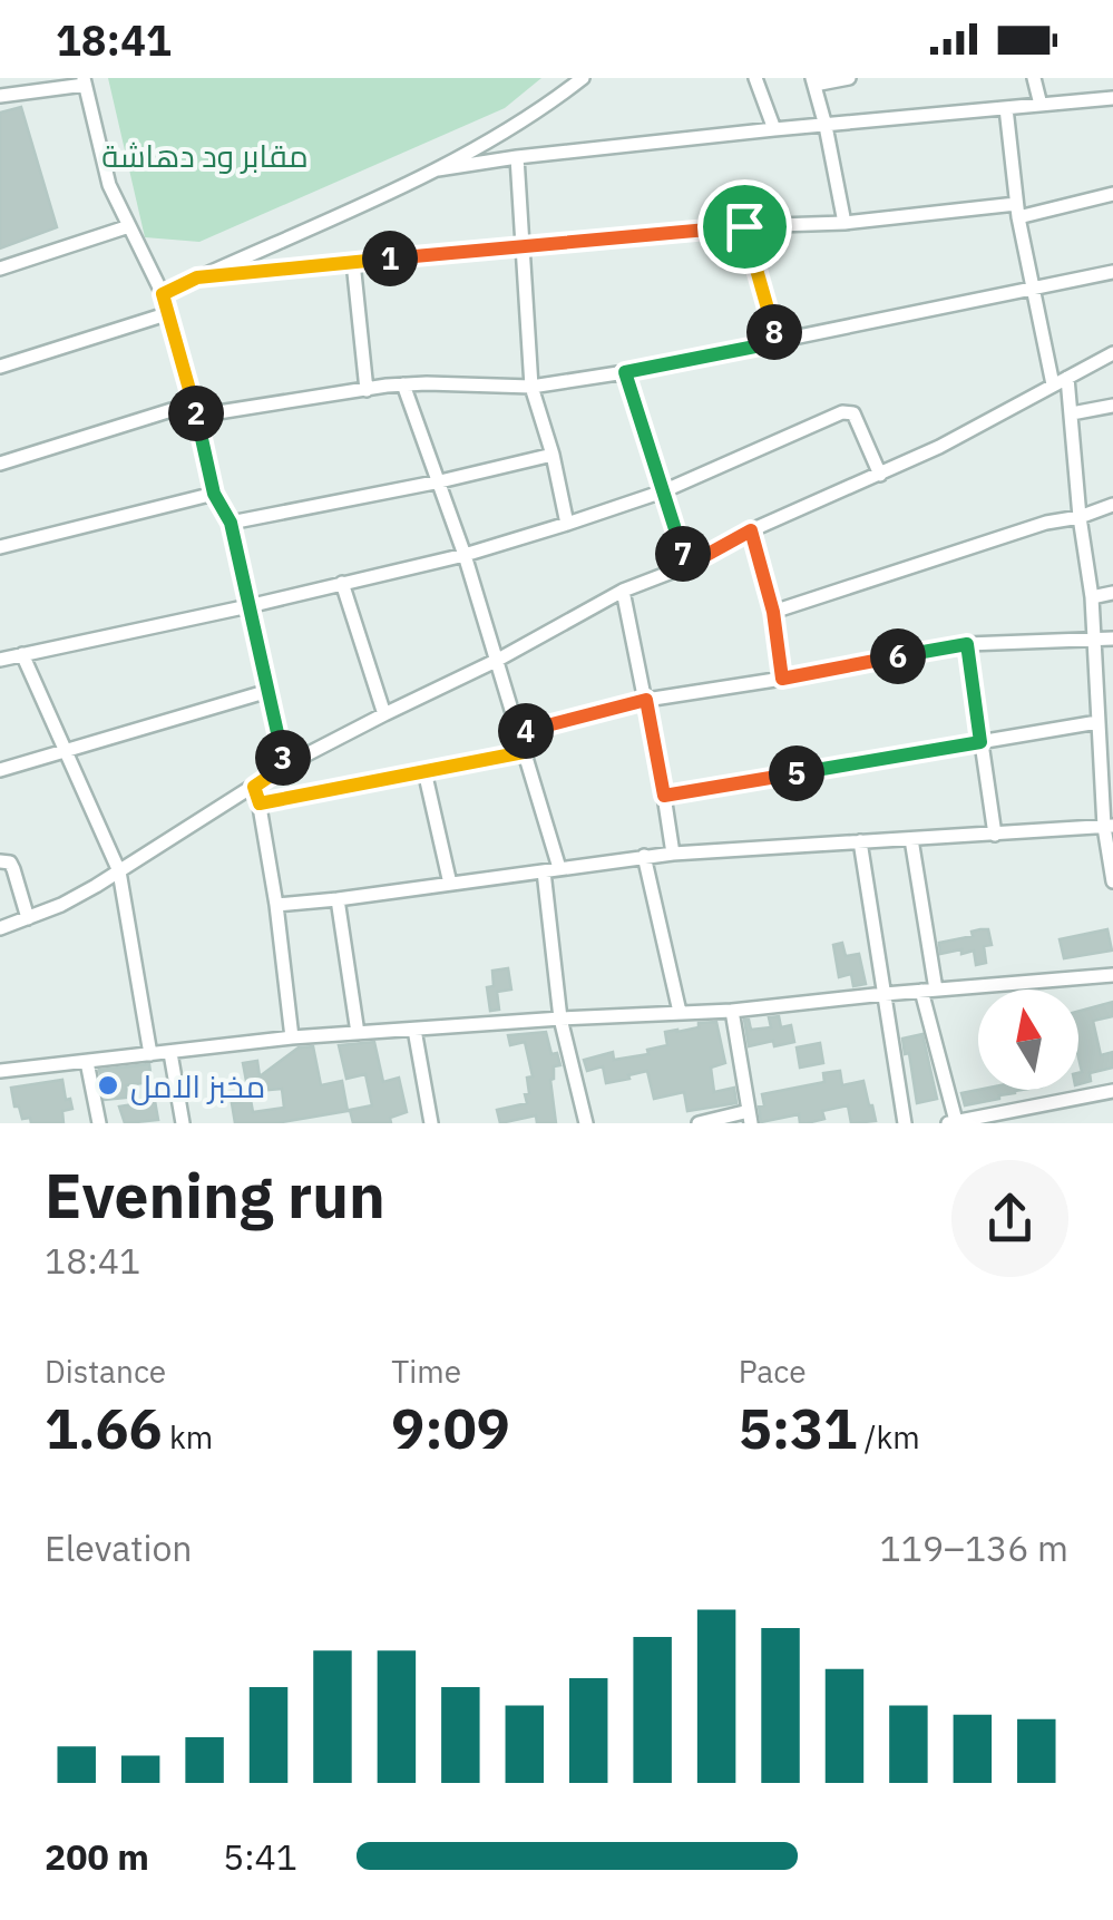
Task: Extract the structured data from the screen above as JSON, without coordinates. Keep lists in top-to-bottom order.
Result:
{
  "parks": ["مقابر ود دهاشة"],
  "places": ["مخبز الامل"],
  "north": "top",
  "page": {
    "status": "18:41",
    "pins": [
      "1",
      "8",
      "2",
      "7",
      "6",
      "4",
      "3",
      "5"
    ],
    "heading": ["Evening run", "18:41"],
    "stats": [
      ["Distance", "1.66 km"],
      ["Time", "9:09"],
      ["Pace", "5:31 /km"]
    ],
    "chart": ["Elevation", "119–136 m"],
    "list": [
      {
        "name": "200 m",
        "note": "5:41"
      }
    ]
  }
}
